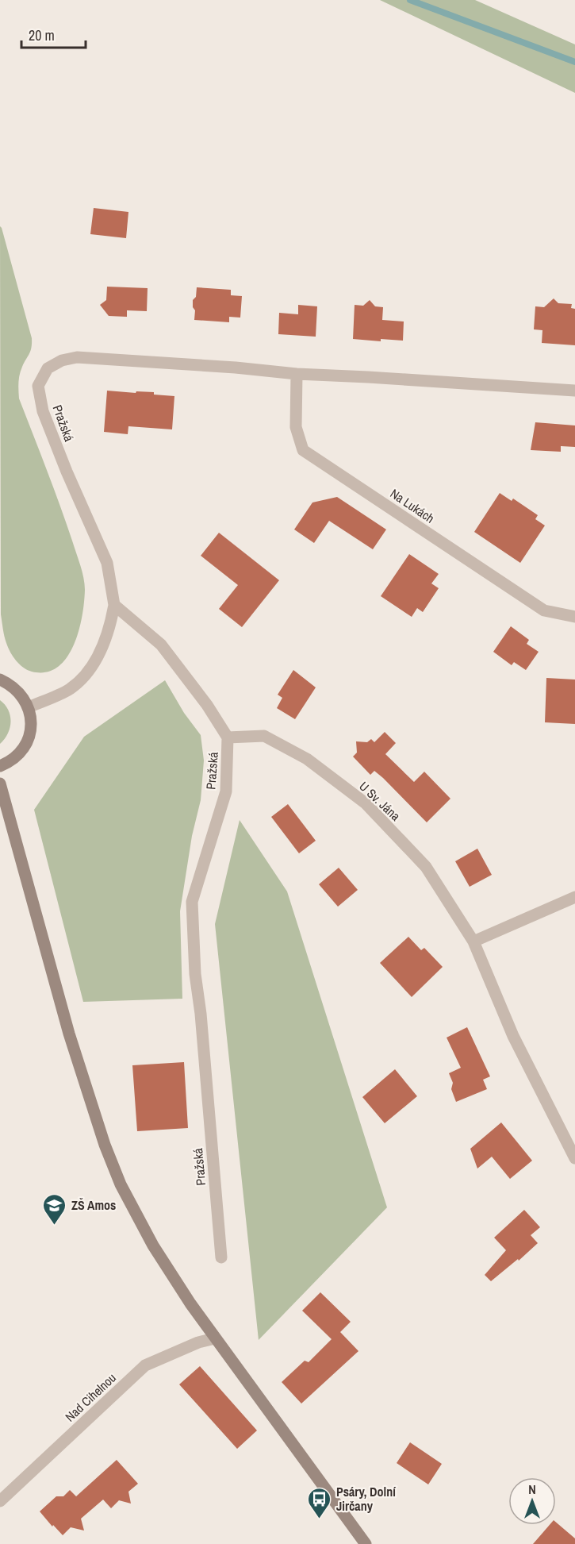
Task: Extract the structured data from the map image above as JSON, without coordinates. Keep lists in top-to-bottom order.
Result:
{
  "streets": {
    "street": [
      "Pražská",
      "Na Lukách",
      "U Sv. Jána",
      "Nad Cihelnou"
    ]
  },
  "crossings": [
    ["Pražská", "Na Lukách"],
    ["Pražská", "U Sv. Jána"]
  ],
  "places": {
    "school or university": ["ZŠ Amos"],
    "bus stop": ["Psáry, Dolní Jirčany"]
  },
  "scale_bar": "20 m",
  "north": "top"
}
